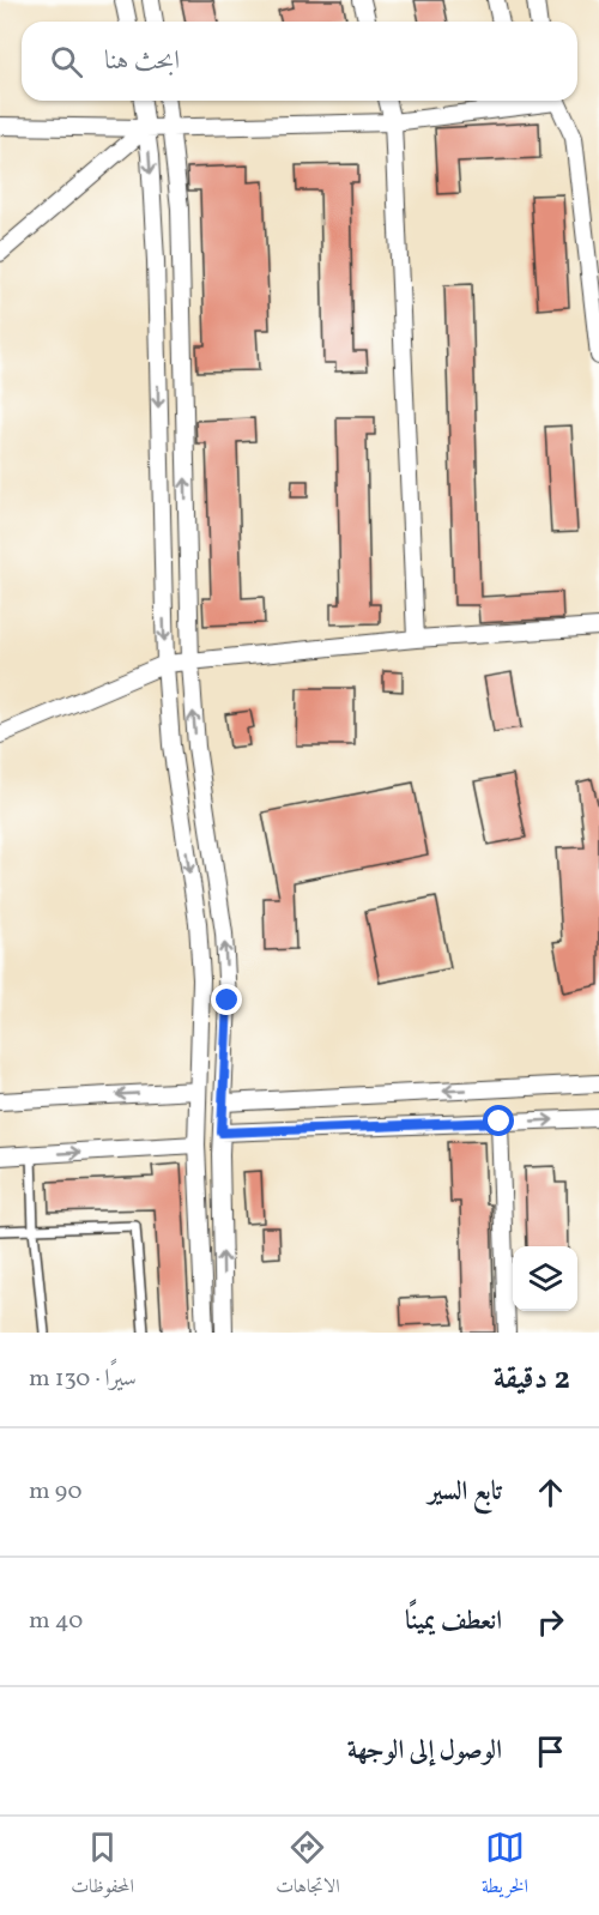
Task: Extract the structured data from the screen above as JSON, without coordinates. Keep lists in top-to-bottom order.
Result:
{
  "page": {
    "search": "ابحث هنا",
    "heading": ["2 دقيقة", "سيرًا · 130 m"],
    "list": [
      ["تابع السير", "90 m"],
      ["انعطف يمينًا", "40 m"],
      "الوصول إلى الوجهة"
    ],
    "nav": ["الخريطة", "الاتجاهات", "المحفوظات"]
  }
}
